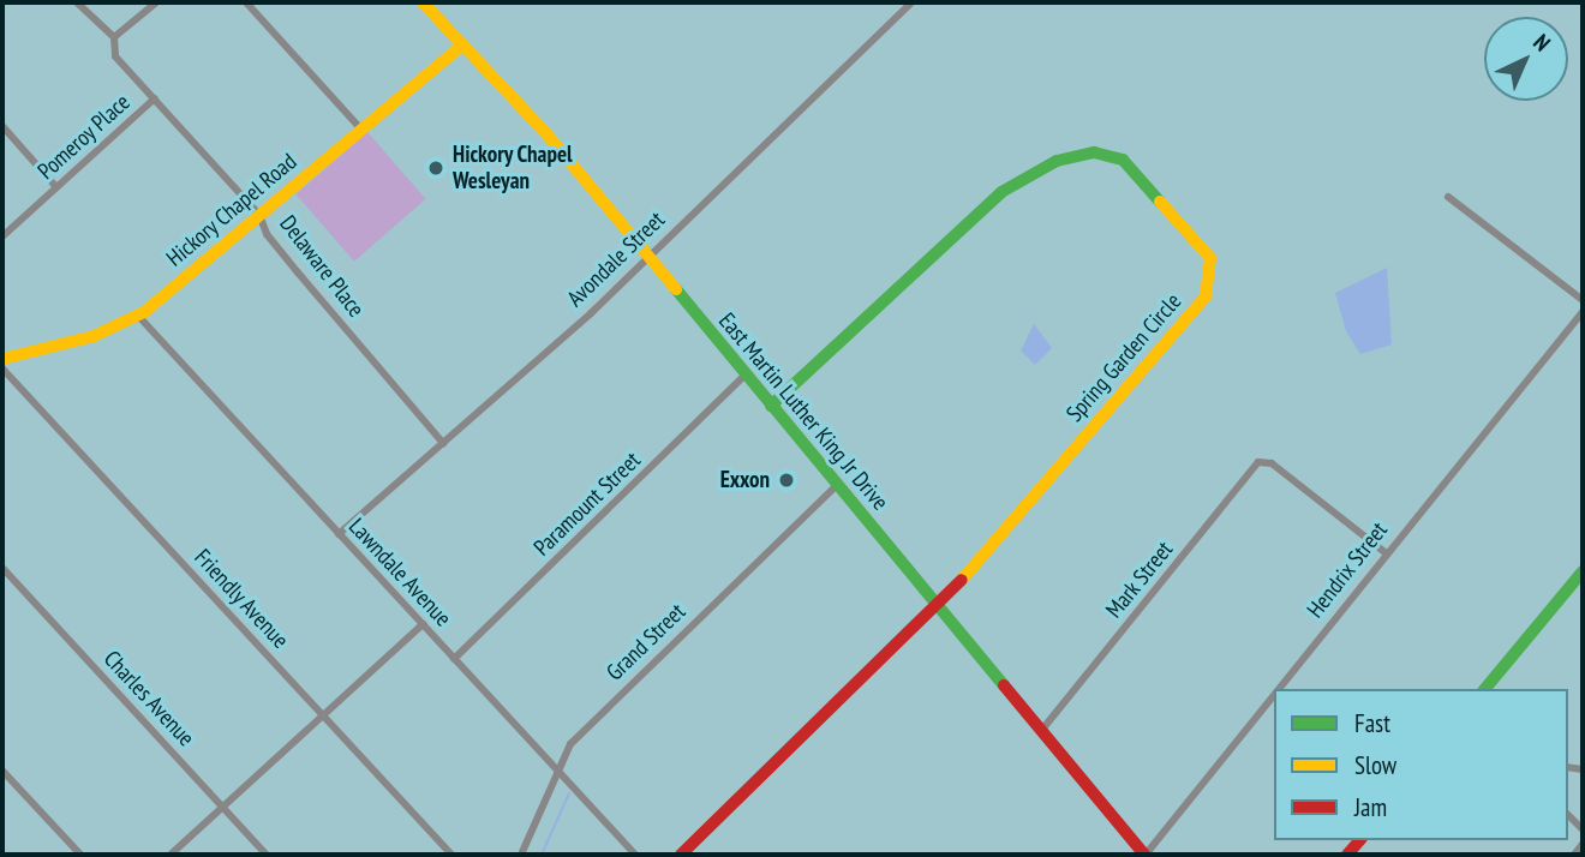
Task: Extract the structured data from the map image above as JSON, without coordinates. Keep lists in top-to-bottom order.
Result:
{
  "streets": {
    "street": [
      "Pomeroy Place",
      "Hickory Chapel Road",
      "Avondale Street",
      "Delaware Place",
      "Spring Garden Circle",
      "East Martin Luther King Jr Drive",
      "Paramount Street",
      "Hendrix Street",
      "Lawndale Avenue",
      "Mark Street",
      "Friendly Avenue",
      "Grand Street",
      "Charles Avenue"
    ]
  },
  "crossings": [
    ["Pomeroy Place", "Delaware Place"],
    ["Hickory Chapel Road", "Delaware Place"],
    ["Hickory Chapel Road", "East Martin Luther King Jr Drive"],
    ["Hickory Chapel Road", "Lawndale Avenue"],
    ["Avondale Street", "Delaware Place"],
    ["Avondale Street", "East Martin Luther King Jr Drive"],
    ["Avondale Street", "Lawndale Avenue"],
    ["Spring Garden Circle", "East Martin Luther King Jr Drive"],
    ["East Martin Luther King Jr Drive", "Paramount Street"],
    ["East Martin Luther King Jr Drive", "Hendrix Street"],
    ["East Martin Luther King Jr Drive", "Mark Street"],
    ["East Martin Luther King Jr Drive", "Grand Street"],
    ["Paramount Street", "Lawndale Avenue"],
    ["Hendrix Street", "Mark Street"],
    ["Lawndale Avenue", "Grand Street"]
  ],
  "places": ["Hickory Chapel Wesleyan", "Exxon"],
  "legend": ["Fast", "Slow", "Jam"],
  "north": "top right"
}
